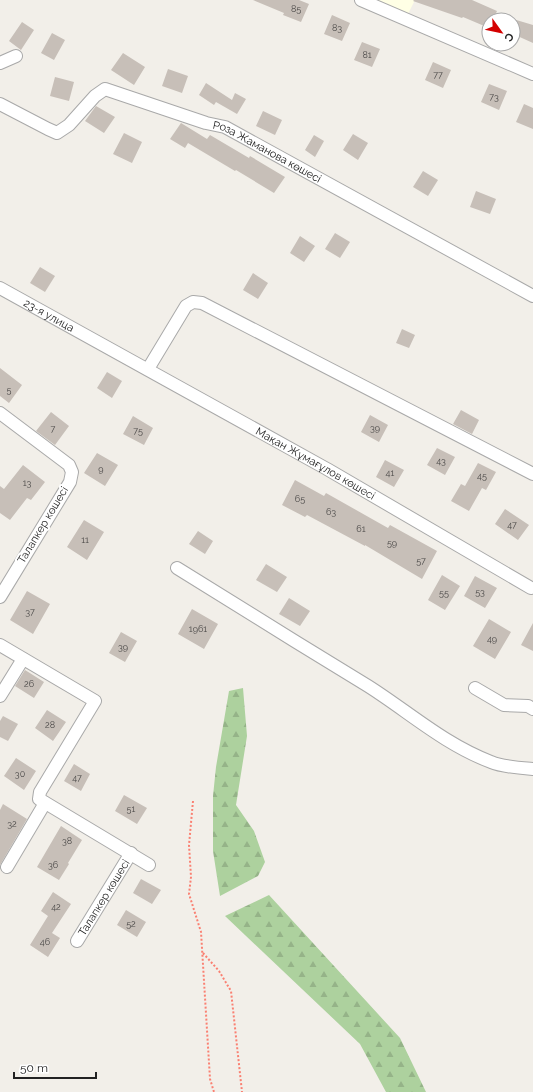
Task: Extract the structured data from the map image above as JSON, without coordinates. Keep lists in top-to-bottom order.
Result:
{
  "streets": {
    "street": [
      "Роза Жаманова көшесі",
      "23-я улица",
      "Мақан Жұмағұлов көшесі",
      "Талапкер көшесі"
    ]
  },
  "crossings": [
    ["23-я улица", "Мақан Жұмағұлов көшесі"]
  ],
  "house_numbers": [
    "85",
    "83",
    "81",
    "77",
    "73",
    "5",
    "39",
    "7",
    "75",
    "43",
    "9",
    "41",
    "45",
    "13",
    "65",
    "63",
    "47",
    "61",
    "11",
    "59",
    "57",
    "53",
    "55",
    "37",
    "1961",
    "49",
    "39",
    "26",
    "28",
    "30",
    "47",
    "51",
    "32",
    "38",
    "36",
    "42",
    "52",
    "46"
  ],
  "scale_bar": "50 m",
  "north": "bottom right"
}
